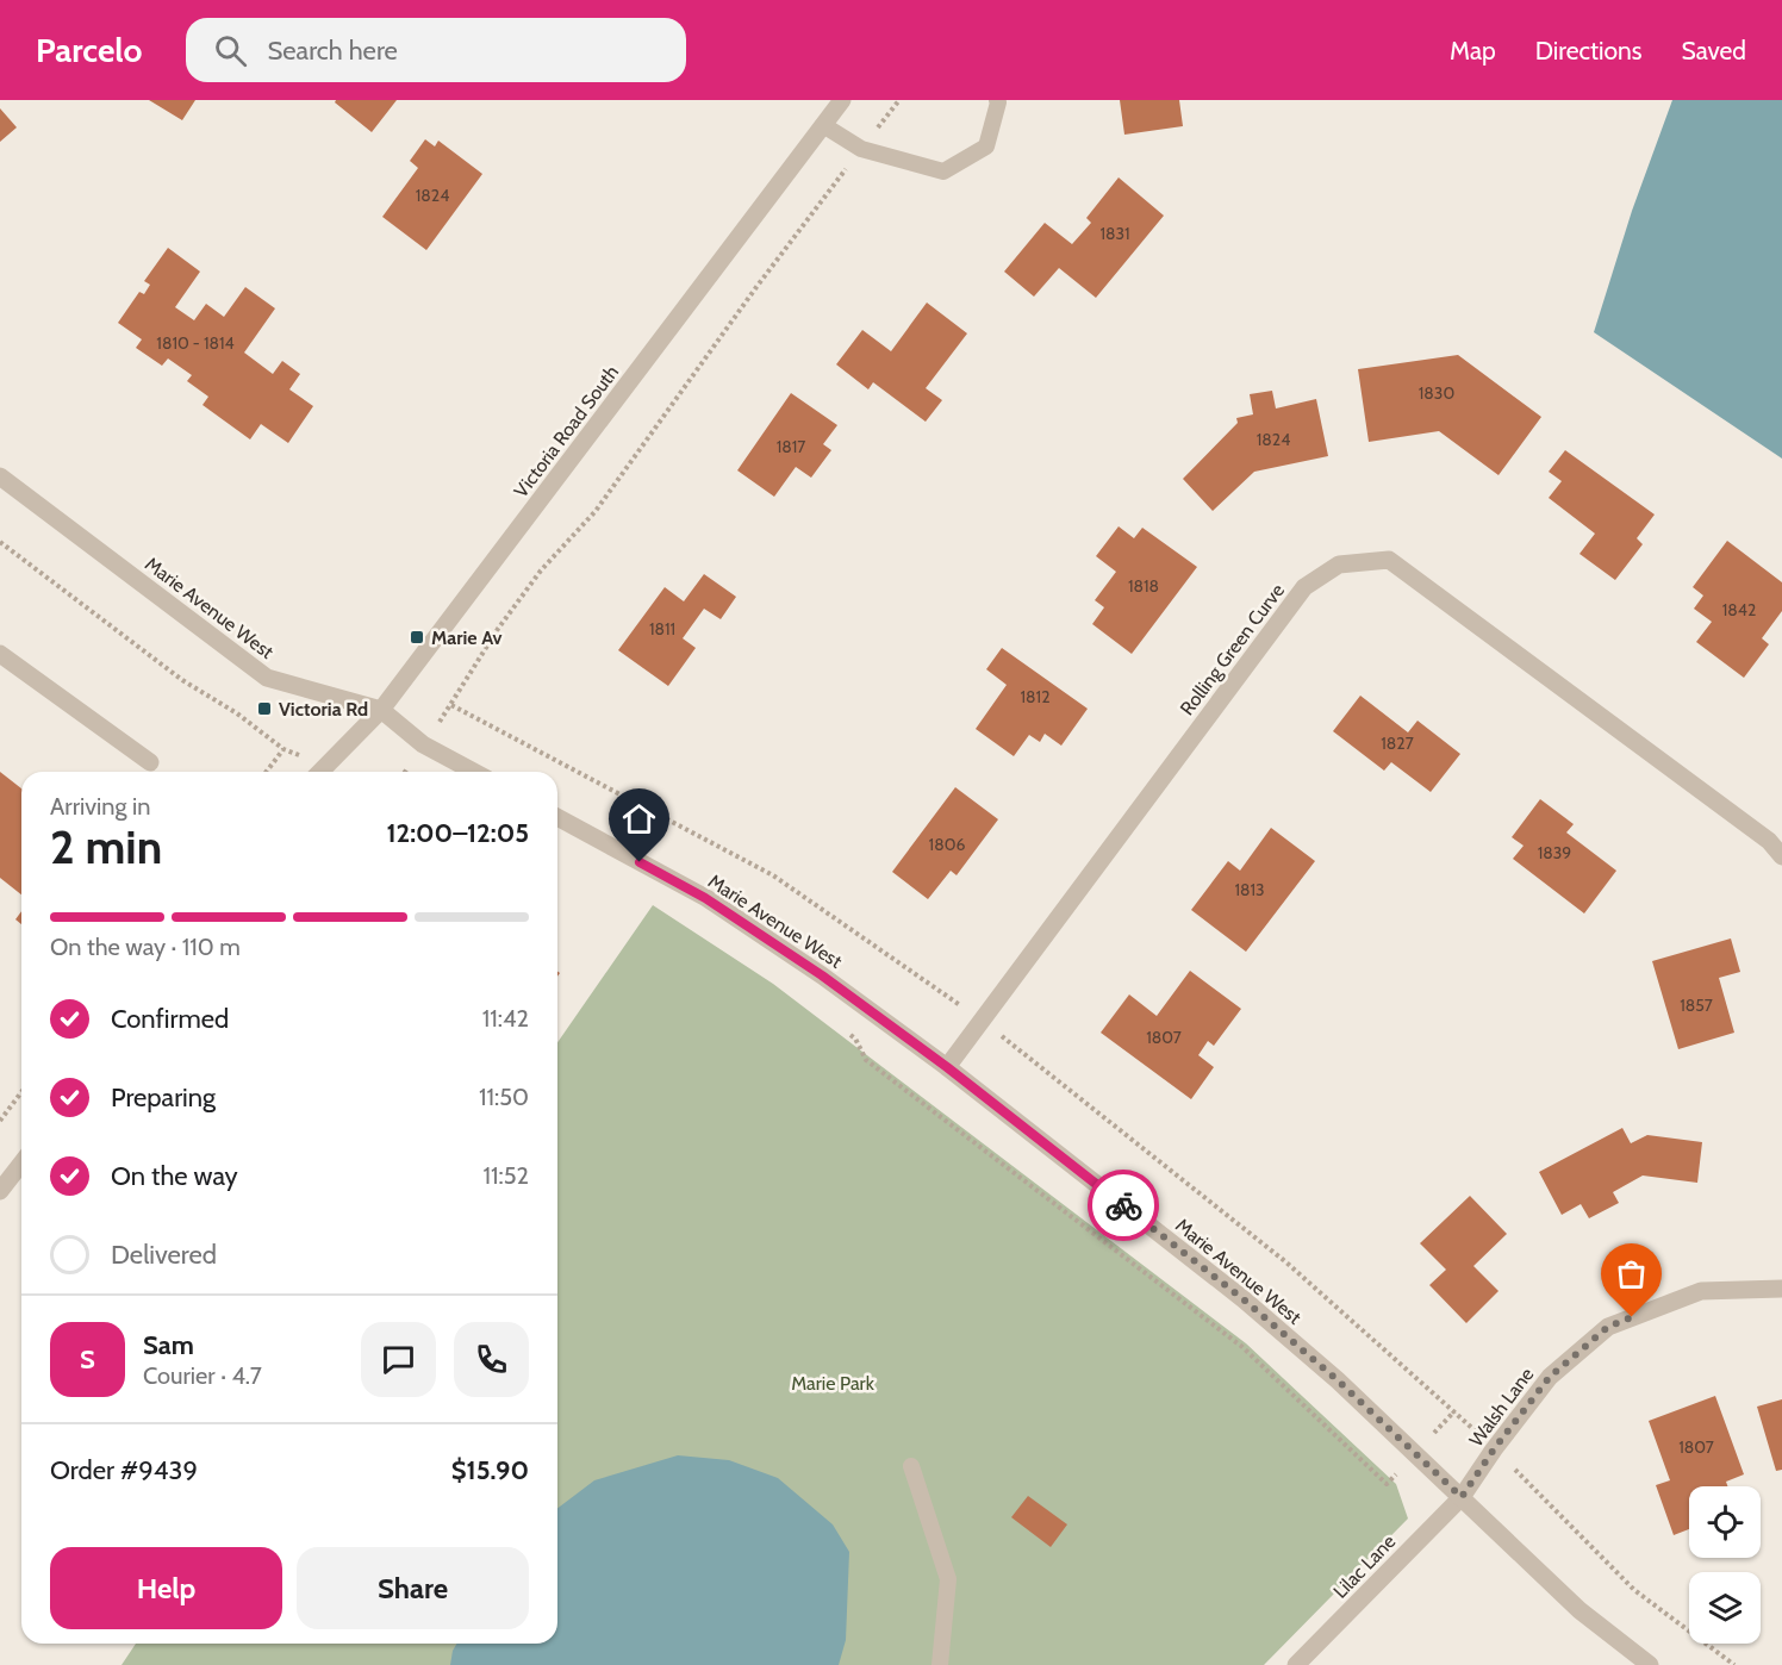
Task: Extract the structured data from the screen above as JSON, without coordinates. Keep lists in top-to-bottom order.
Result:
{
  "streets": {
    "street": [
      "Victoria Road South",
      "Marie Avenue West",
      "Rolling Green Curve",
      "Walsh Lane",
      "Lilac Lane"
    ]
  },
  "crossings": [
    ["Victoria Road South", "Marie Avenue West"],
    ["Marie Avenue West", "Rolling Green Curve"],
    ["Marie Avenue West", "Walsh Lane"],
    ["Marie Avenue West", "Lilac Lane"],
    ["Walsh Lane", "Lilac Lane"]
  ],
  "parks": ["Marie Park"],
  "places": {
    "transit": ["Marie Av", "Victoria Rd"]
  },
  "house_numbers": [
    "1824",
    "1831",
    "1810 - 1814",
    "1830",
    "1824",
    "1817",
    "1818",
    "1842",
    "1811",
    "1812",
    "1827",
    "1806",
    "1839",
    "1813",
    "1857",
    "1807",
    "1807"
  ],
  "page": {
    "header": "Parcelo",
    "search": "Search here",
    "nav": ["Map", "Directions", "Saved"],
    "heading": ["2 min", "Arriving in", "12:00–12:05"],
    "panel": [
      "Sam",
      "Courier · 4.7",
      "Order #9439",
      "$15.90"
    ],
    "bar": "On the way · 110 m",
    "list": [
      ["Confirmed", "11:42"],
      ["Preparing", "11:50"],
      ["On the way", "11:52"],
      "Delivered"
    ],
    "round": "S",
    "buttons": ["Help", "Share"]
  }
}
